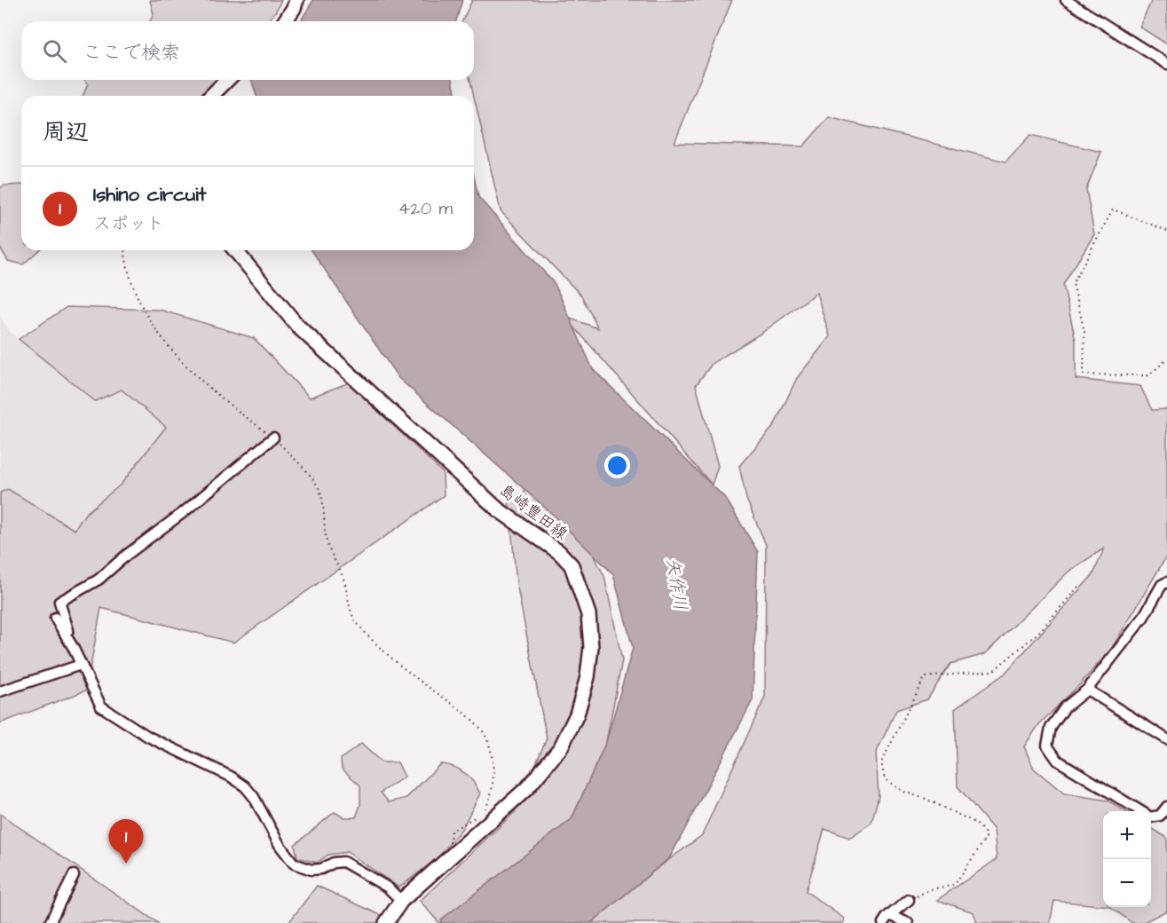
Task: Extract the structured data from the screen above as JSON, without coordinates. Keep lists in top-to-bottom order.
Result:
{
  "streets": {
    "main road": ["島崎豊田線"]
  },
  "water": ["矢作川"],
  "page": {
    "search": "ここで検索",
    "heading": "周辺",
    "list": [
      {
        "mark": "1",
        "name": "Ishino circuit",
        "note": "スポット",
        "value": "420 m"
      }
    ],
    "map_buttons": ["+", "−"],
    "pins": "1"
  }
}
